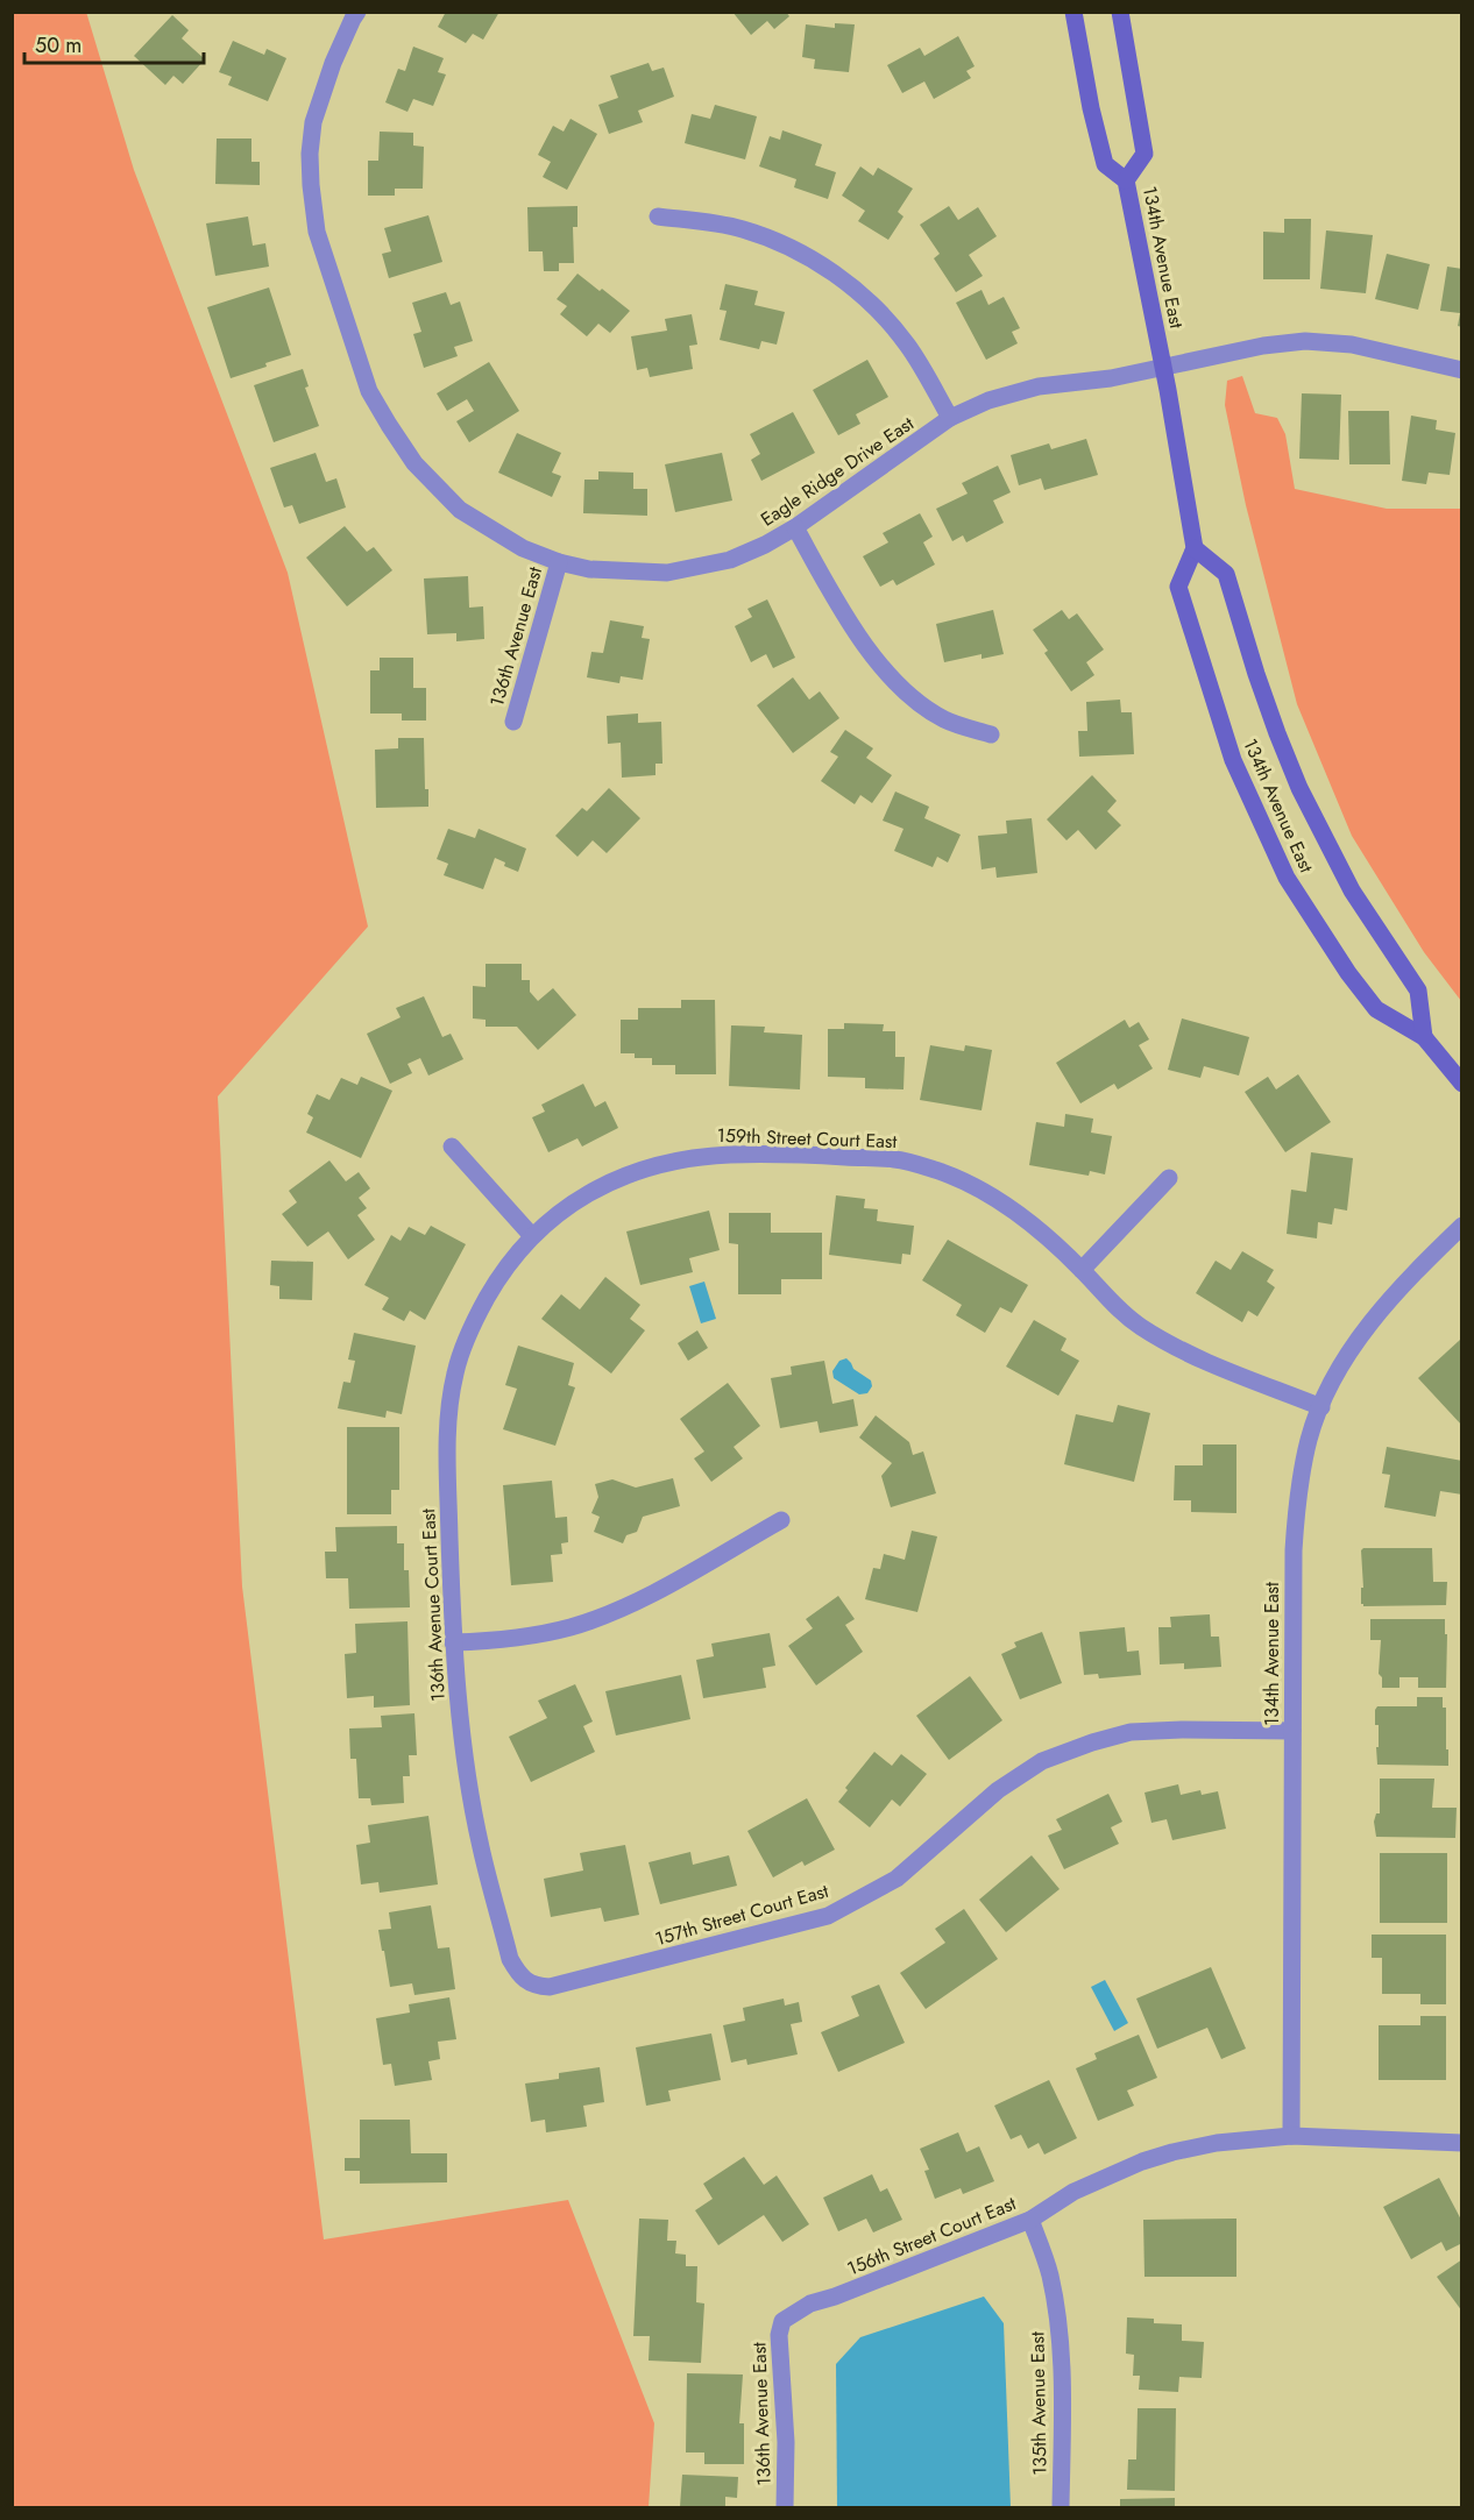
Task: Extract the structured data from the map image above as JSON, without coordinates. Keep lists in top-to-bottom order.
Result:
{
  "streets": {
    "street": [
      "134th Avenue East",
      "Eagle Ridge Drive East",
      "136th Avenue East",
      "159th Street Court East",
      "136th Avenue Court East",
      "157th Street Court East",
      "156th Street Court East",
      "135th Avenue East"
    ]
  },
  "crossings": [
    ["134th Avenue East", "Eagle Ridge Drive East"],
    ["134th Avenue East", "159th Street Court East"],
    ["134th Avenue East", "157th Street Court East"],
    ["134th Avenue East", "156th Street Court East"],
    ["Eagle Ridge Drive East", "136th Avenue East"],
    ["136th Avenue East", "156th Street Court East"],
    ["159th Street Court East", "136th Avenue Court East"],
    ["136th Avenue Court East", "157th Street Court East"],
    ["156th Street Court East", "135th Avenue East"]
  ],
  "scale_bar": "50 m"
}
